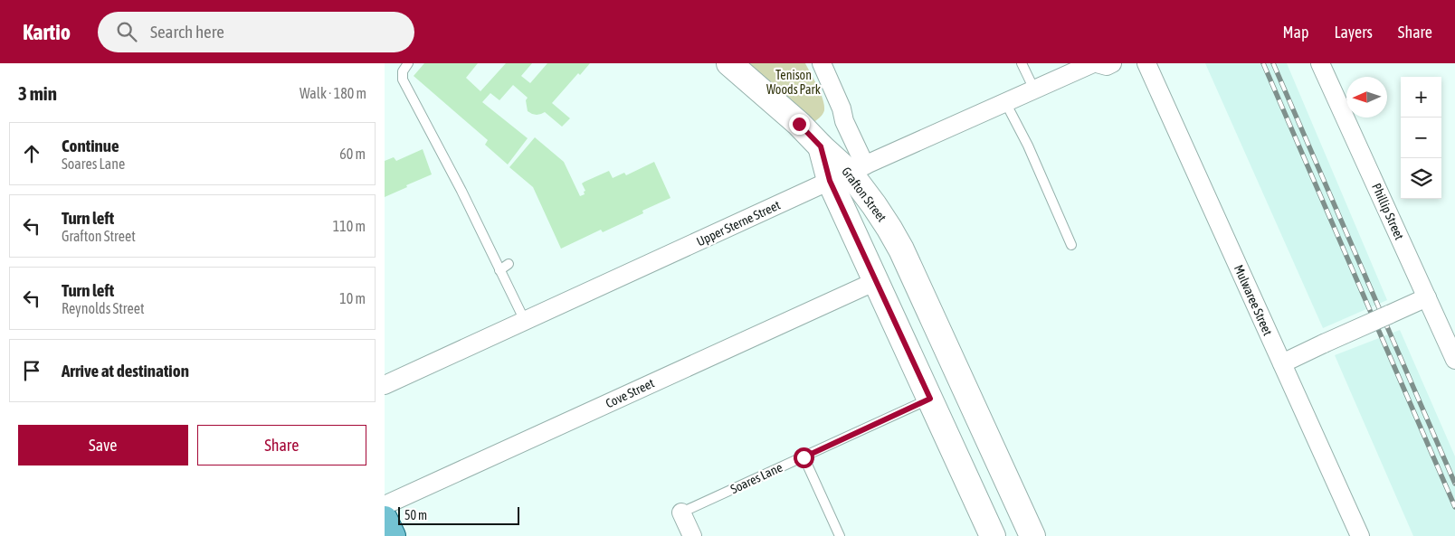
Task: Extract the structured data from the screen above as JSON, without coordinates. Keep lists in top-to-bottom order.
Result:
{
  "streets": {
    "street": [
      "Grafton Street",
      "Phillip Street",
      "Upper Sterne Street",
      "Mulwaree Street",
      "Cove Street"
    ],
    "lane": ["Soares Lane"]
  },
  "crossings": [
    ["Grafton Street", "Upper Sterne Street"],
    ["Grafton Street", "Cove Street"],
    ["Grafton Street", "Soares Lane"]
  ],
  "parks": ["Tenison Woods Park"],
  "scale_bar": "50 m",
  "north": "left",
  "page": {
    "header": "Kartio",
    "search": "Search here",
    "nav": ["Map", "Layers", "Share"],
    "heading": ["3 min", "Walk · 180 m"],
    "map_buttons": ["+", "−"],
    "list": [
      ["Continue", "Soares Lane", "60 m"],
      ["Turn left", "Grafton Street", "110 m"],
      ["Turn left", "Reynolds Street", "10 m"],
      "Arrive at destination"
    ],
    "buttons": ["Save", "Share"],
    "scale": "50 m"
  }
}
